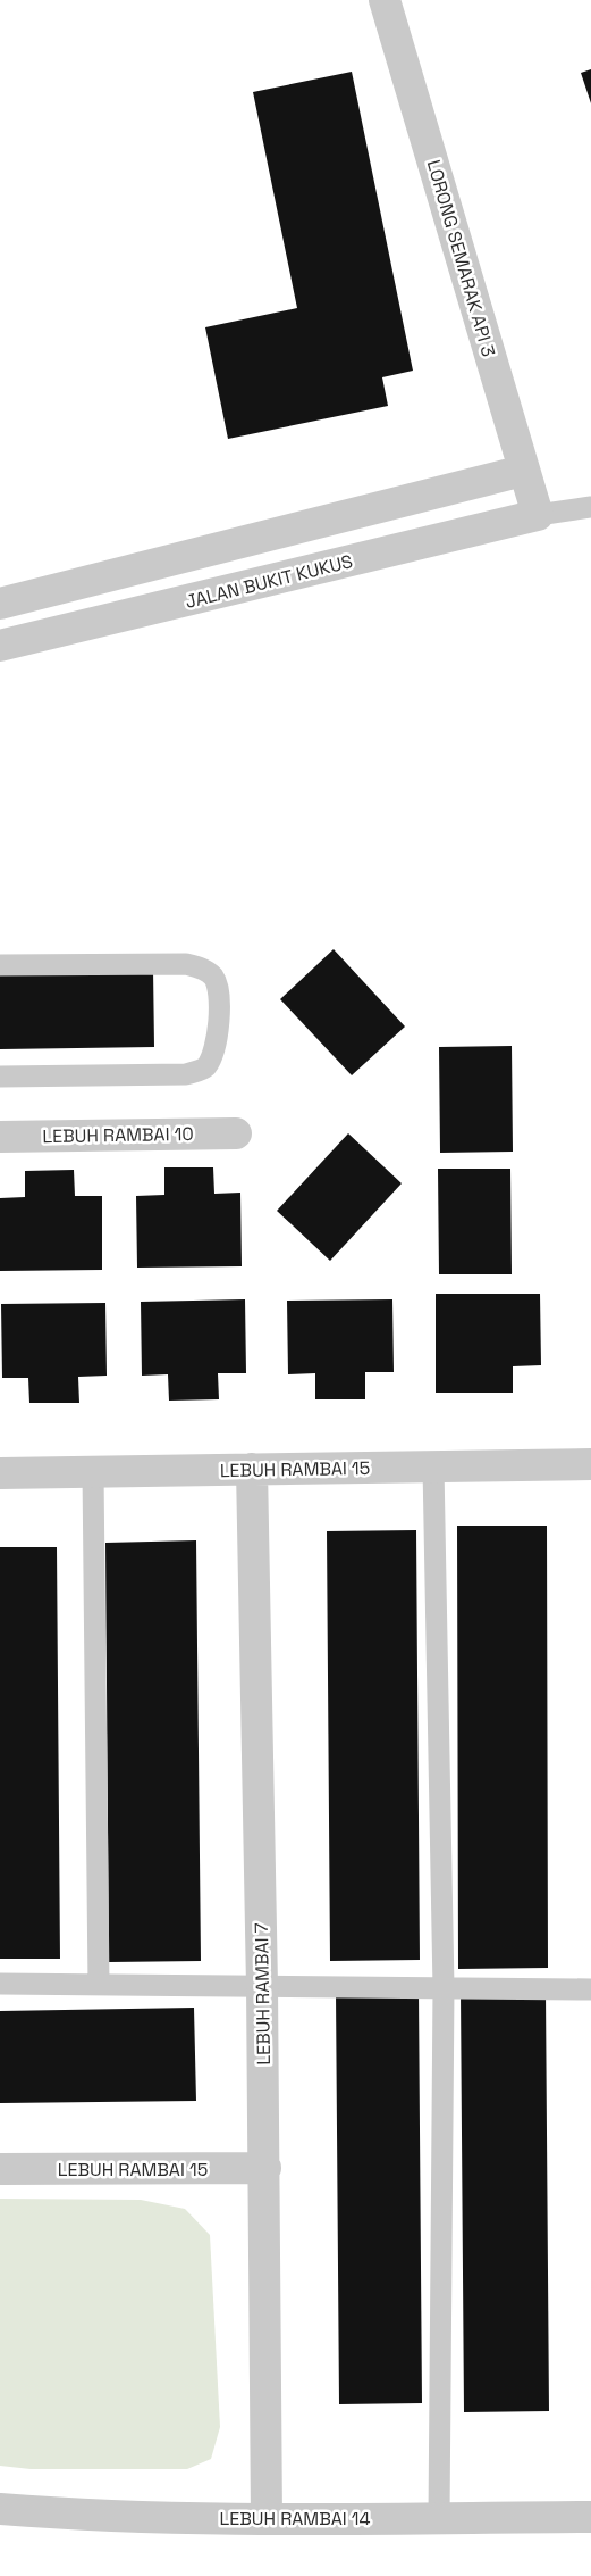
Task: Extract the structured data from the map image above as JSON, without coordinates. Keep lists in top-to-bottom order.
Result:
{
  "streets": {
    "street": [
      "LORONG SEMARAK API 3",
      "JALAN BUKIT KUKUS",
      "LEBUH RAMBAI 10",
      "LEBUH RAMBAI 15",
      "LEBUH RAMBAI 7",
      "LEBUH RAMBAI 14"
    ]
  },
  "crossings": [
    ["LORONG SEMARAK API 3", "JALAN BUKIT KUKUS"],
    ["LEBUH RAMBAI 15", "LEBUH RAMBAI 7"],
    ["LEBUH RAMBAI 7", "LEBUH RAMBAI 14"]
  ]
}
